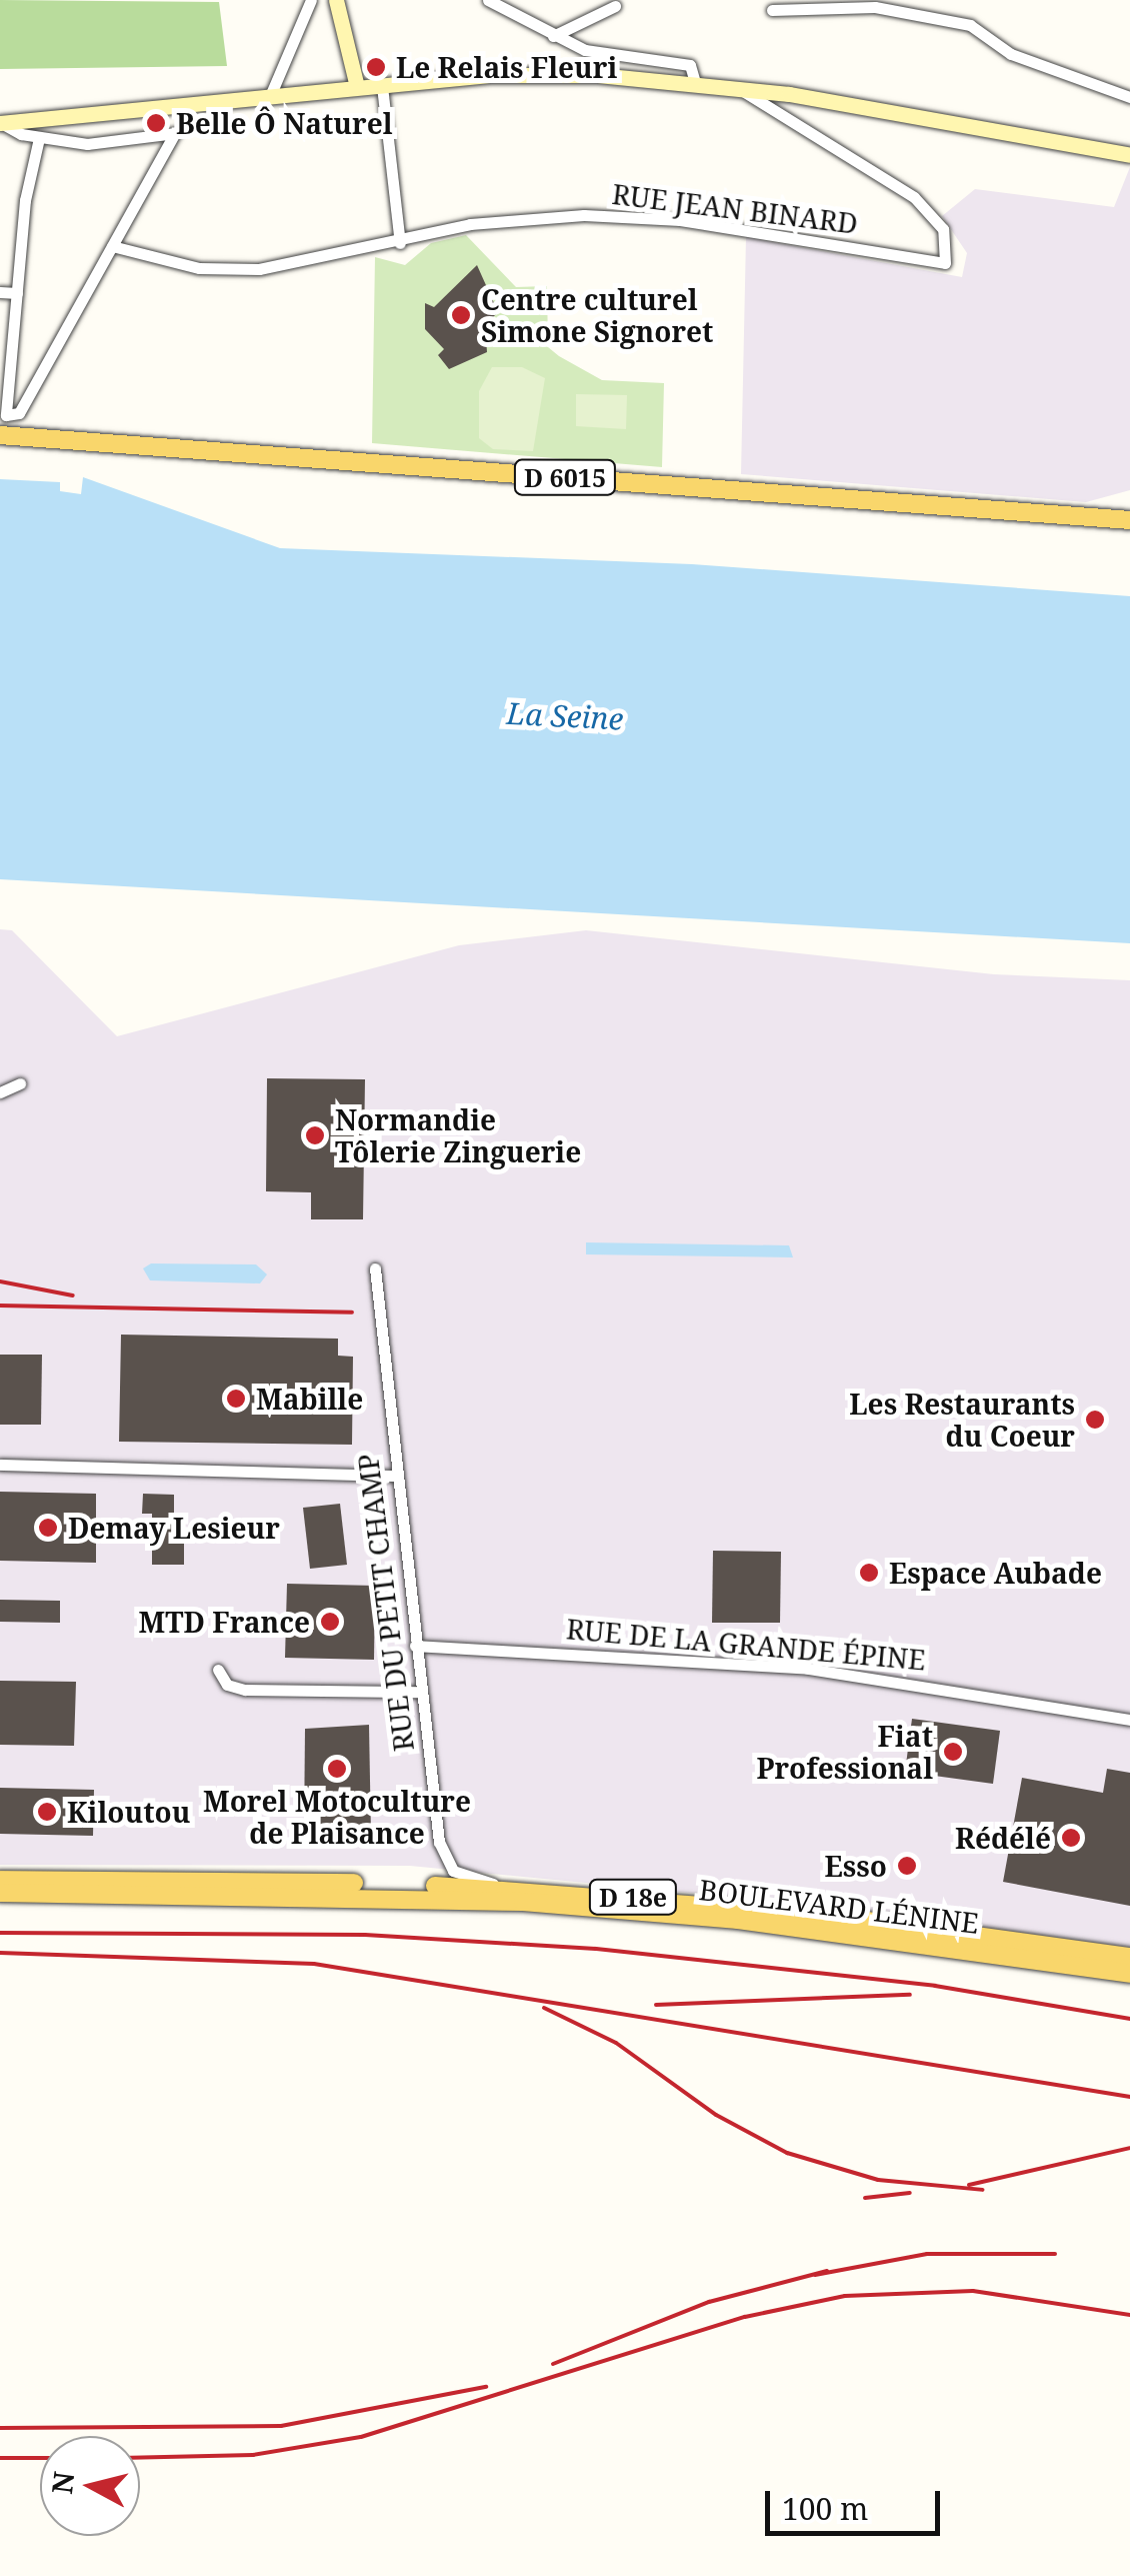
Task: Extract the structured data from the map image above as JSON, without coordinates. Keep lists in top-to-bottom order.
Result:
{
  "streets": {
    "main road": ["D 6015", "D 18e", "BOULEVARD LÉNINE"],
    "street": ["RUE JEAN BINARD", "RUE DU PETIT CHAMP", "RUE DE LA GRANDE ÉPINE"]
  },
  "crossings": [
    ["RUE DU PETIT CHAMP", "RUE DE LA GRANDE ÉPINE"],
    ["RUE DU PETIT CHAMP", "BOULEVARD LÉNINE"],
    ["D 18e", "BOULEVARD LÉNINE"]
  ],
  "water": ["La Seine"],
  "places": [
    "Le Relais Fleuri",
    "Belle Ô Naturel",
    "Centre culturel Simone Signoret",
    "Normandie Tôlerie Zinguerie",
    "Mabille",
    "Les Restaurants du Coeur",
    "Demay Lesieur",
    "Espace Aubade",
    "MTD France",
    "Fiat Professional",
    "Morel Motoculture de Plaisance",
    "Kiloutou",
    "Rédélé",
    "Esso"
  ],
  "scale_bar": "100 m",
  "north": "left"
}
